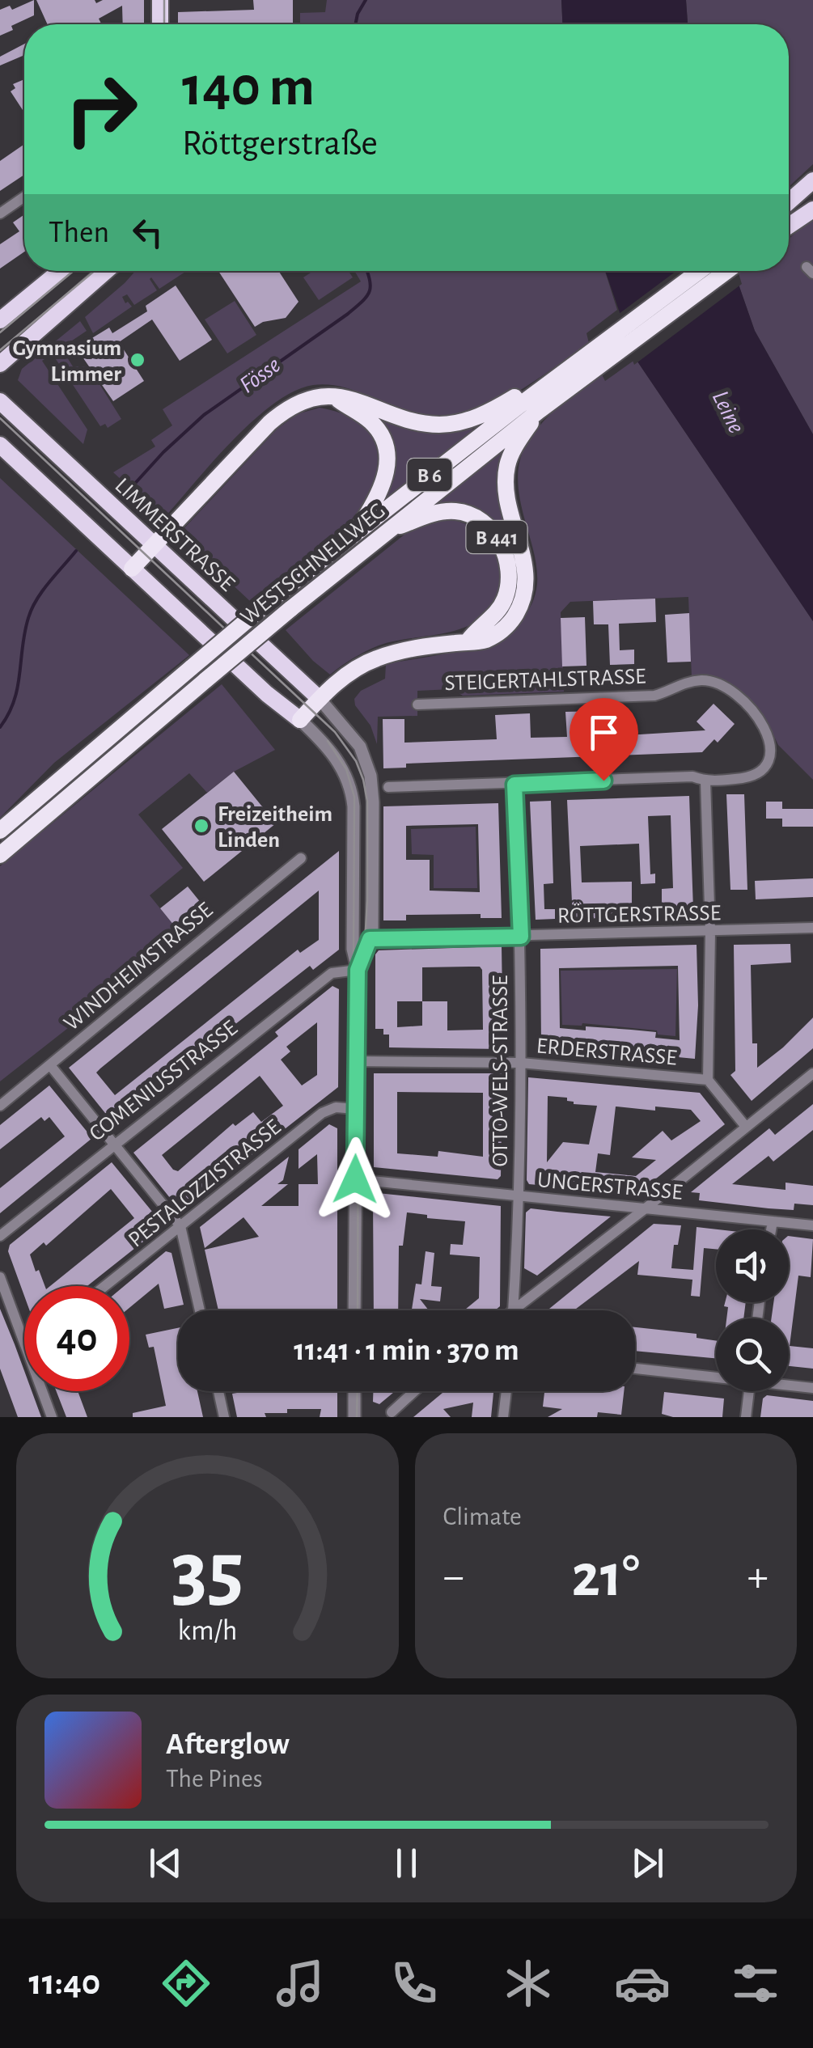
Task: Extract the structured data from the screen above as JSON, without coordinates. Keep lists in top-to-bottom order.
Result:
{
  "streets": {
    "highway": ["B 6", "B 441", "WESTSCHNELLWEG"],
    "main road": ["LIMMERSTRASSE"],
    "street": [
      "STEIGERTAHLSTRASSE",
      "RÖTTGERSTRASSE",
      "WINDHEIMSTRASSE",
      "ERDERSTRASSE",
      "OTTO-WELS-STRASSE",
      "COMENIUSSTRASSE",
      "PESTALOZZISTRASSE",
      "UNGERSTRASSE"
    ]
  },
  "crossings": [
    ["LIMMERSTRASSE", "RÖTTGERSTRASSE"],
    ["LIMMERSTRASSE", "ERDERSTRASSE"],
    ["LIMMERSTRASSE", "COMENIUSSTRASSE"],
    ["LIMMERSTRASSE", "PESTALOZZISTRASSE"],
    ["LIMMERSTRASSE", "UNGERSTRASSE"],
    ["B 441", "WESTSCHNELLWEG"],
    ["STEIGERTAHLSTRASSE", "OTTO-WELS-STRASSE"],
    ["RÖTTGERSTRASSE", "OTTO-WELS-STRASSE"],
    ["ERDERSTRASSE", "OTTO-WELS-STRASSE"],
    ["OTTO-WELS-STRASSE", "UNGERSTRASSE"]
  ],
  "water": ["Fösse", "Leine"],
  "places": ["Gymnasium Limmer", "Freizeitheim Linden"],
  "page": {
    "turn": ["140 m", "Röttgerstraße"],
    "then": "Then",
    "limit": "40",
    "trip": "11:41 · 1 min · 370 m",
    "tile": "Climate",
    "heat": ["−", "21°", "+"],
    "song": ["Afterglow", "The Pines"],
    "tabs": "11:40",
    "gauge": ["35", "km/h"]
  }
}
